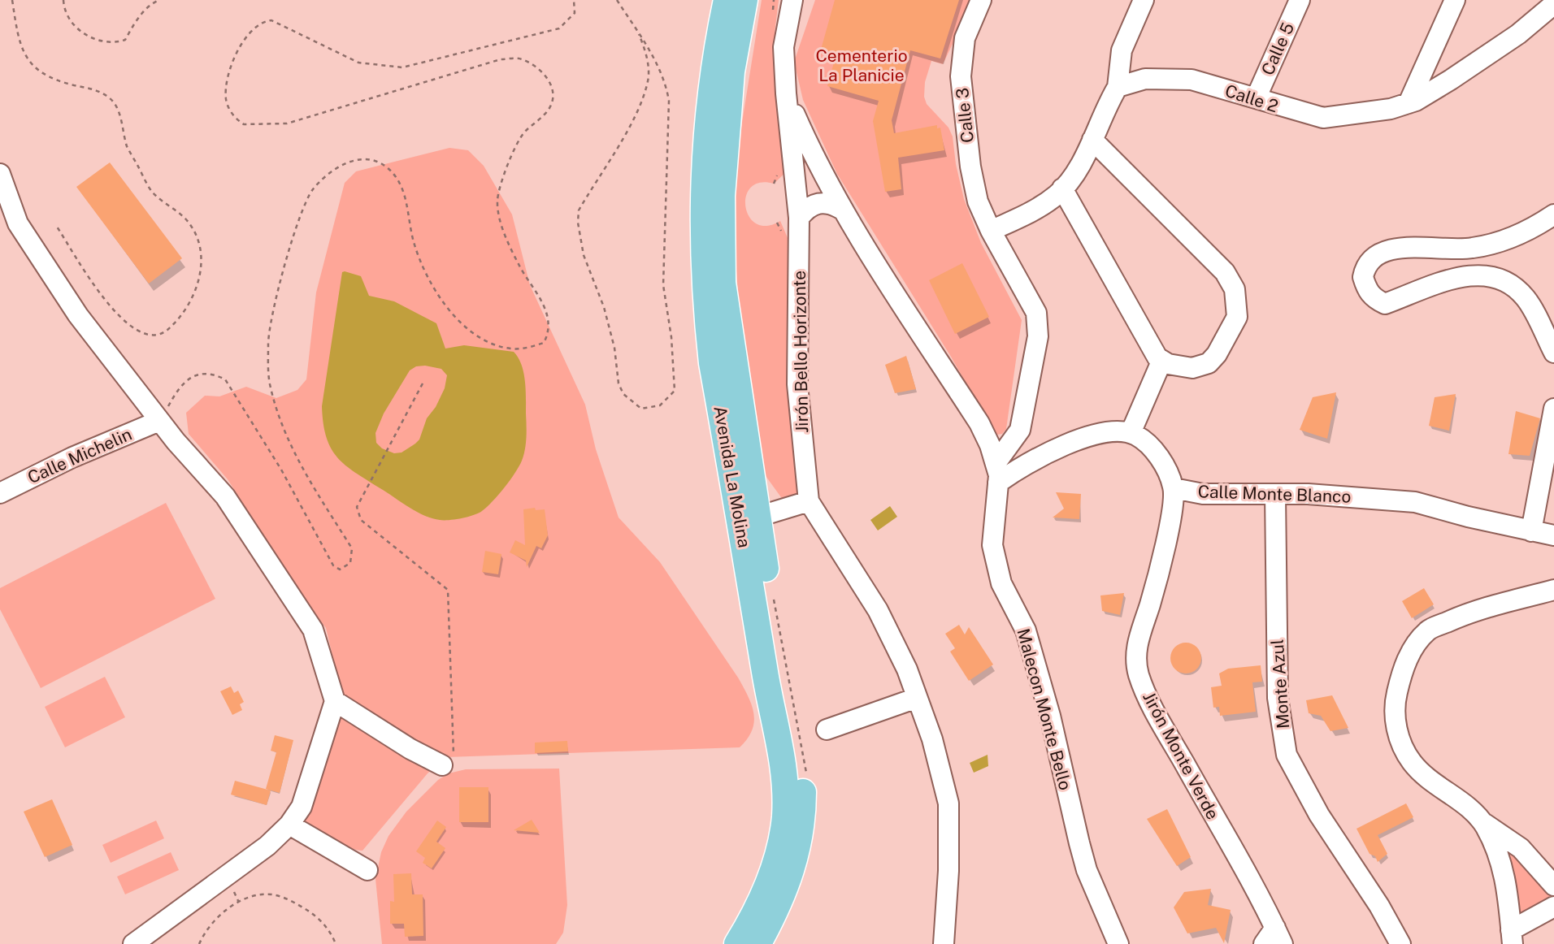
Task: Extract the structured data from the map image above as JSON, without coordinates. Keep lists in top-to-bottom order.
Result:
{
  "streets": {
    "main road": ["Avenida La Molina"],
    "street": [
      "Calle 5",
      "Calle 2",
      "Calle 3",
      "Jirón Bello Horizonte",
      "Calle Michelin",
      "Calle Monte Blanco",
      "Monte Azul",
      "Malecon Monte Bello",
      "Jirón Monte Verde"
    ]
  },
  "crossings": [
    ["Calle 5", "Calle 2"],
    ["Jirón Bello Horizonte", "Malecon Monte Bello"],
    ["Calle Monte Blanco", "Monte Azul"],
    ["Calle Monte Blanco", "Jirón Monte Verde"]
  ],
  "parks": ["Cementerio La Planicie"]
}
